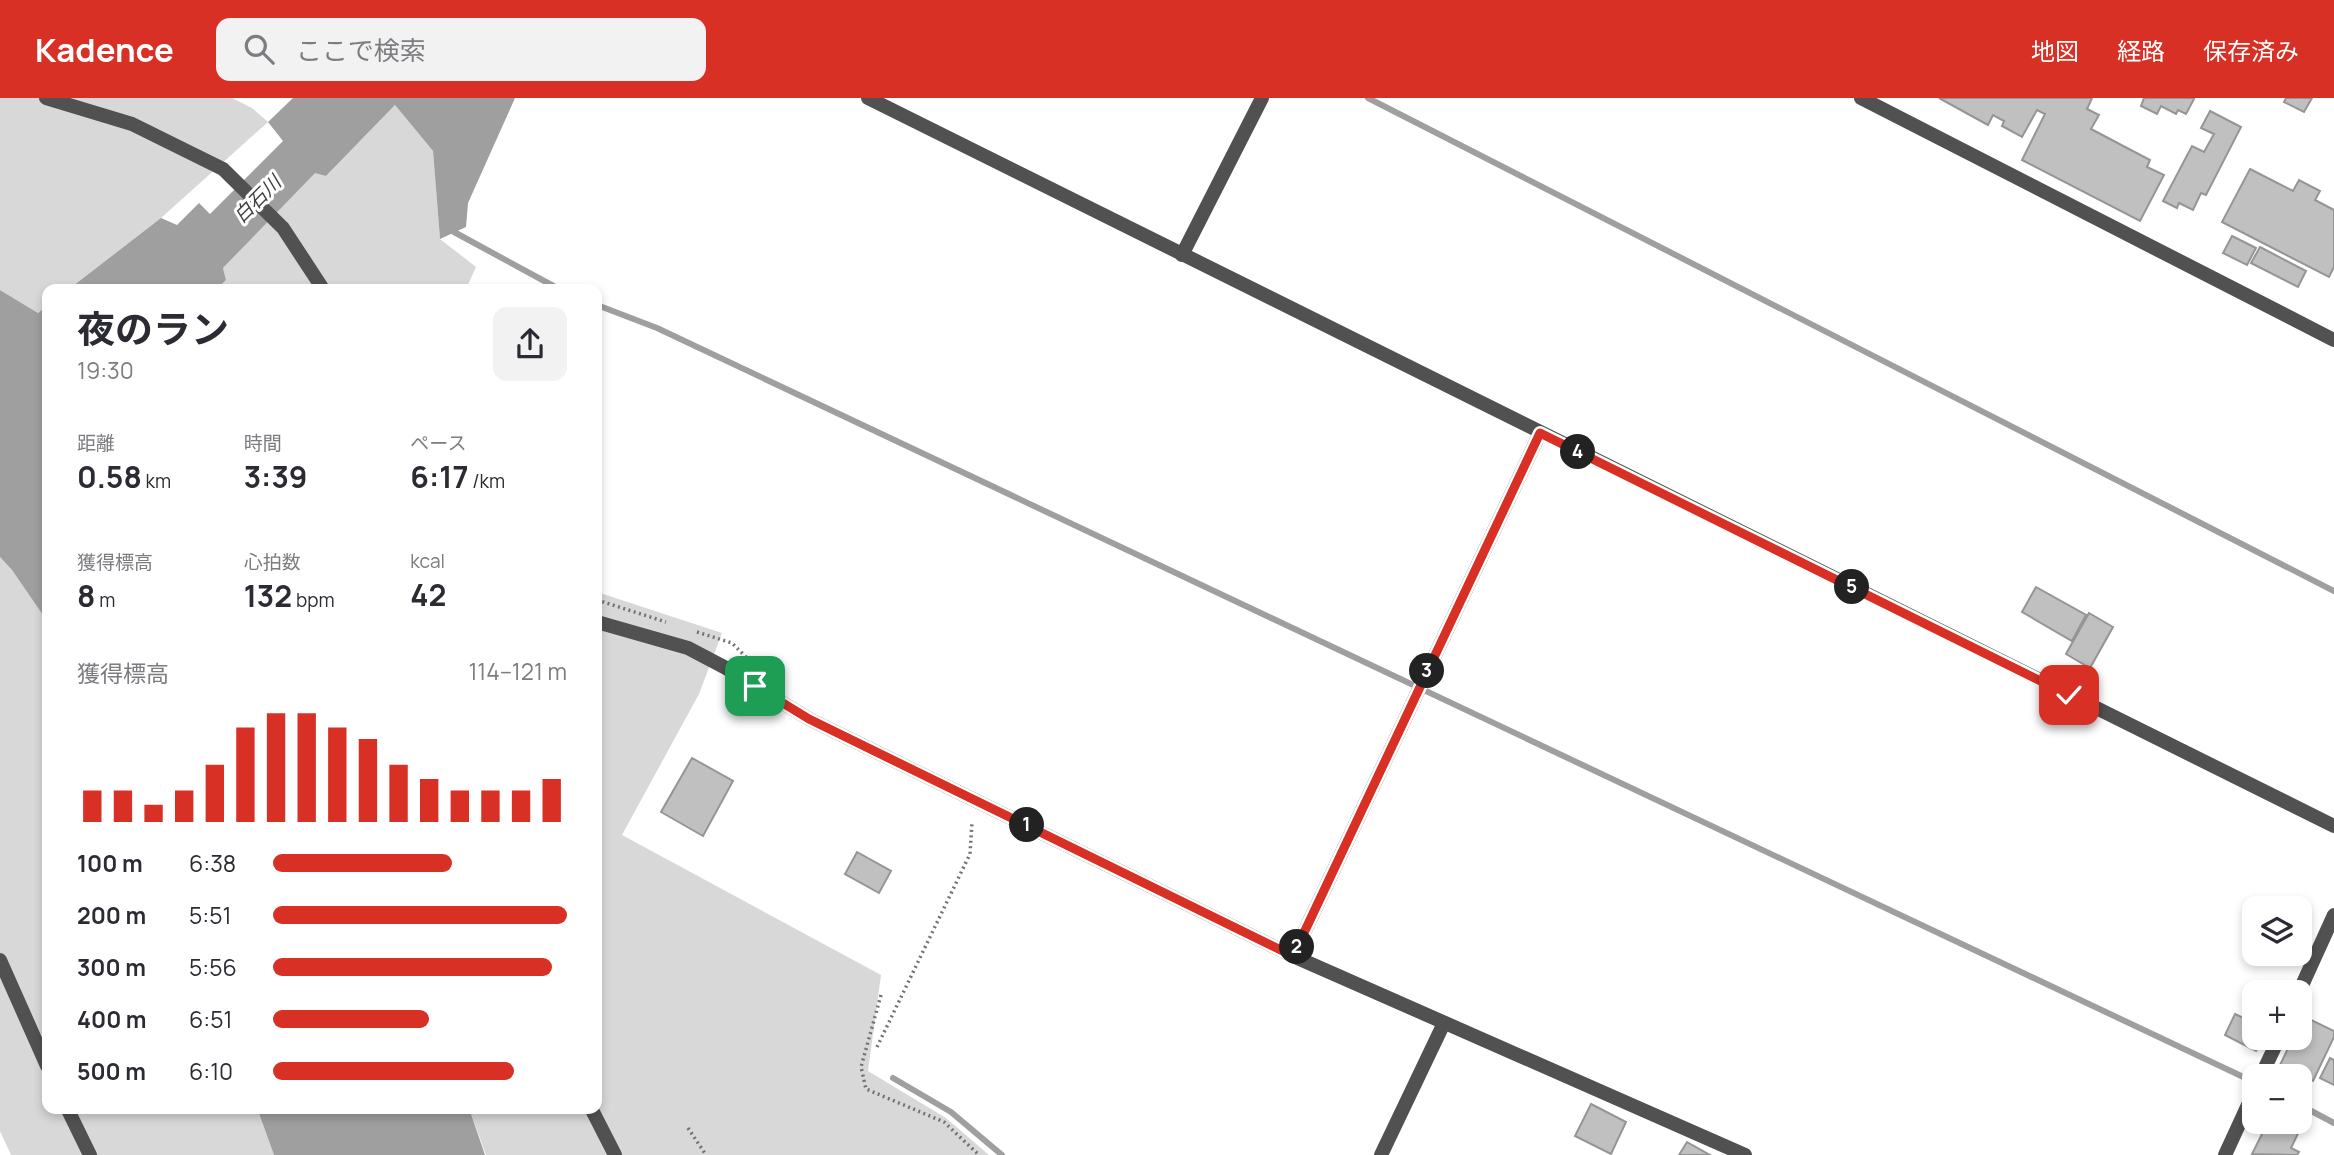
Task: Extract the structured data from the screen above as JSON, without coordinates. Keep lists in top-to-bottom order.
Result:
{
  "water": ["白石川"],
  "page": {
    "header": "Kadence",
    "search": "ここで検索",
    "nav": ["地図", "経路", "保存済み"],
    "heading": ["夜のラン", "19:30"],
    "stats": [
      ["距離", "0.58 km"],
      ["時間", "3:39"],
      ["ペース", "6:17 /km"],
      ["獲得標高", "8 m"],
      ["心拍数", "132 bpm"],
      ["kcal", "42"]
    ],
    "pins": [
      "4",
      "5",
      "3",
      "1",
      "2"
    ],
    "chart": ["獲得標高", "114–121 m"],
    "list": [
      {
        "name": "100 m",
        "note": "6:38"
      },
      {
        "name": "200 m",
        "note": "5:51"
      },
      {
        "name": "300 m",
        "note": "5:56"
      },
      {
        "name": "400 m",
        "note": "6:51"
      },
      {
        "name": "500 m",
        "note": "6:10"
      }
    ],
    "map_buttons": ["+", "−"]
  }
}
